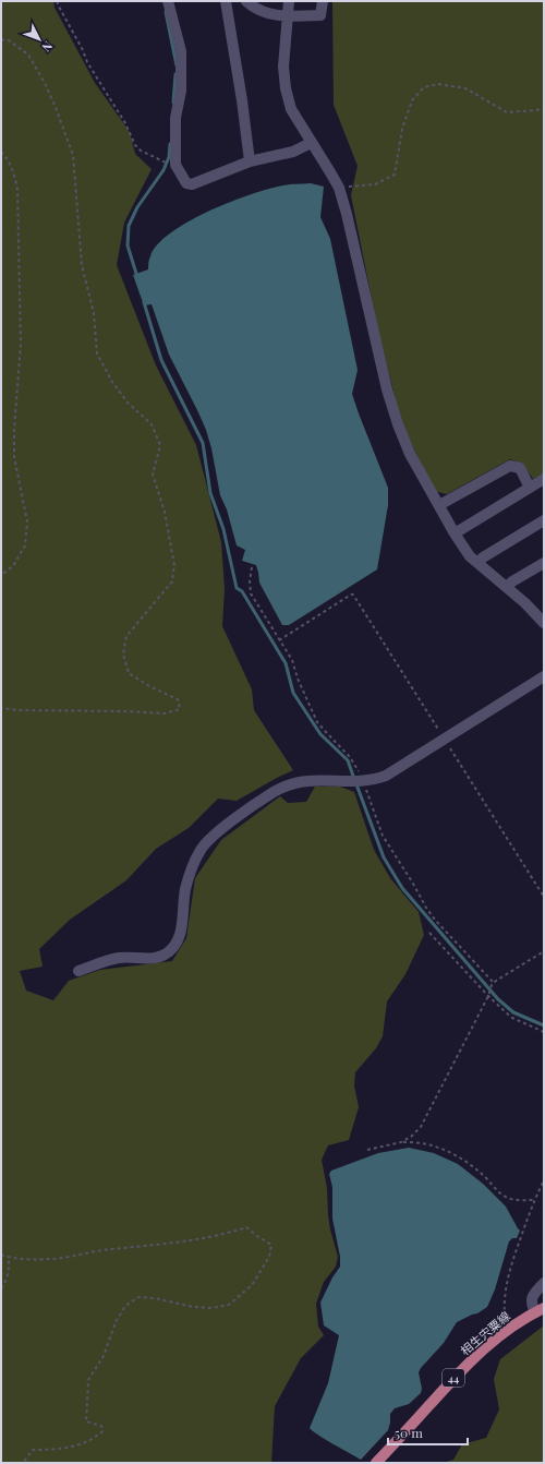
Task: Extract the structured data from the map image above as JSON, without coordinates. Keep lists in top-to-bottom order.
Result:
{
  "streets": {
    "main road": ["相生宍粟線", "44"]
  },
  "scale_bar": "50 m",
  "north": "bottom right"
}
